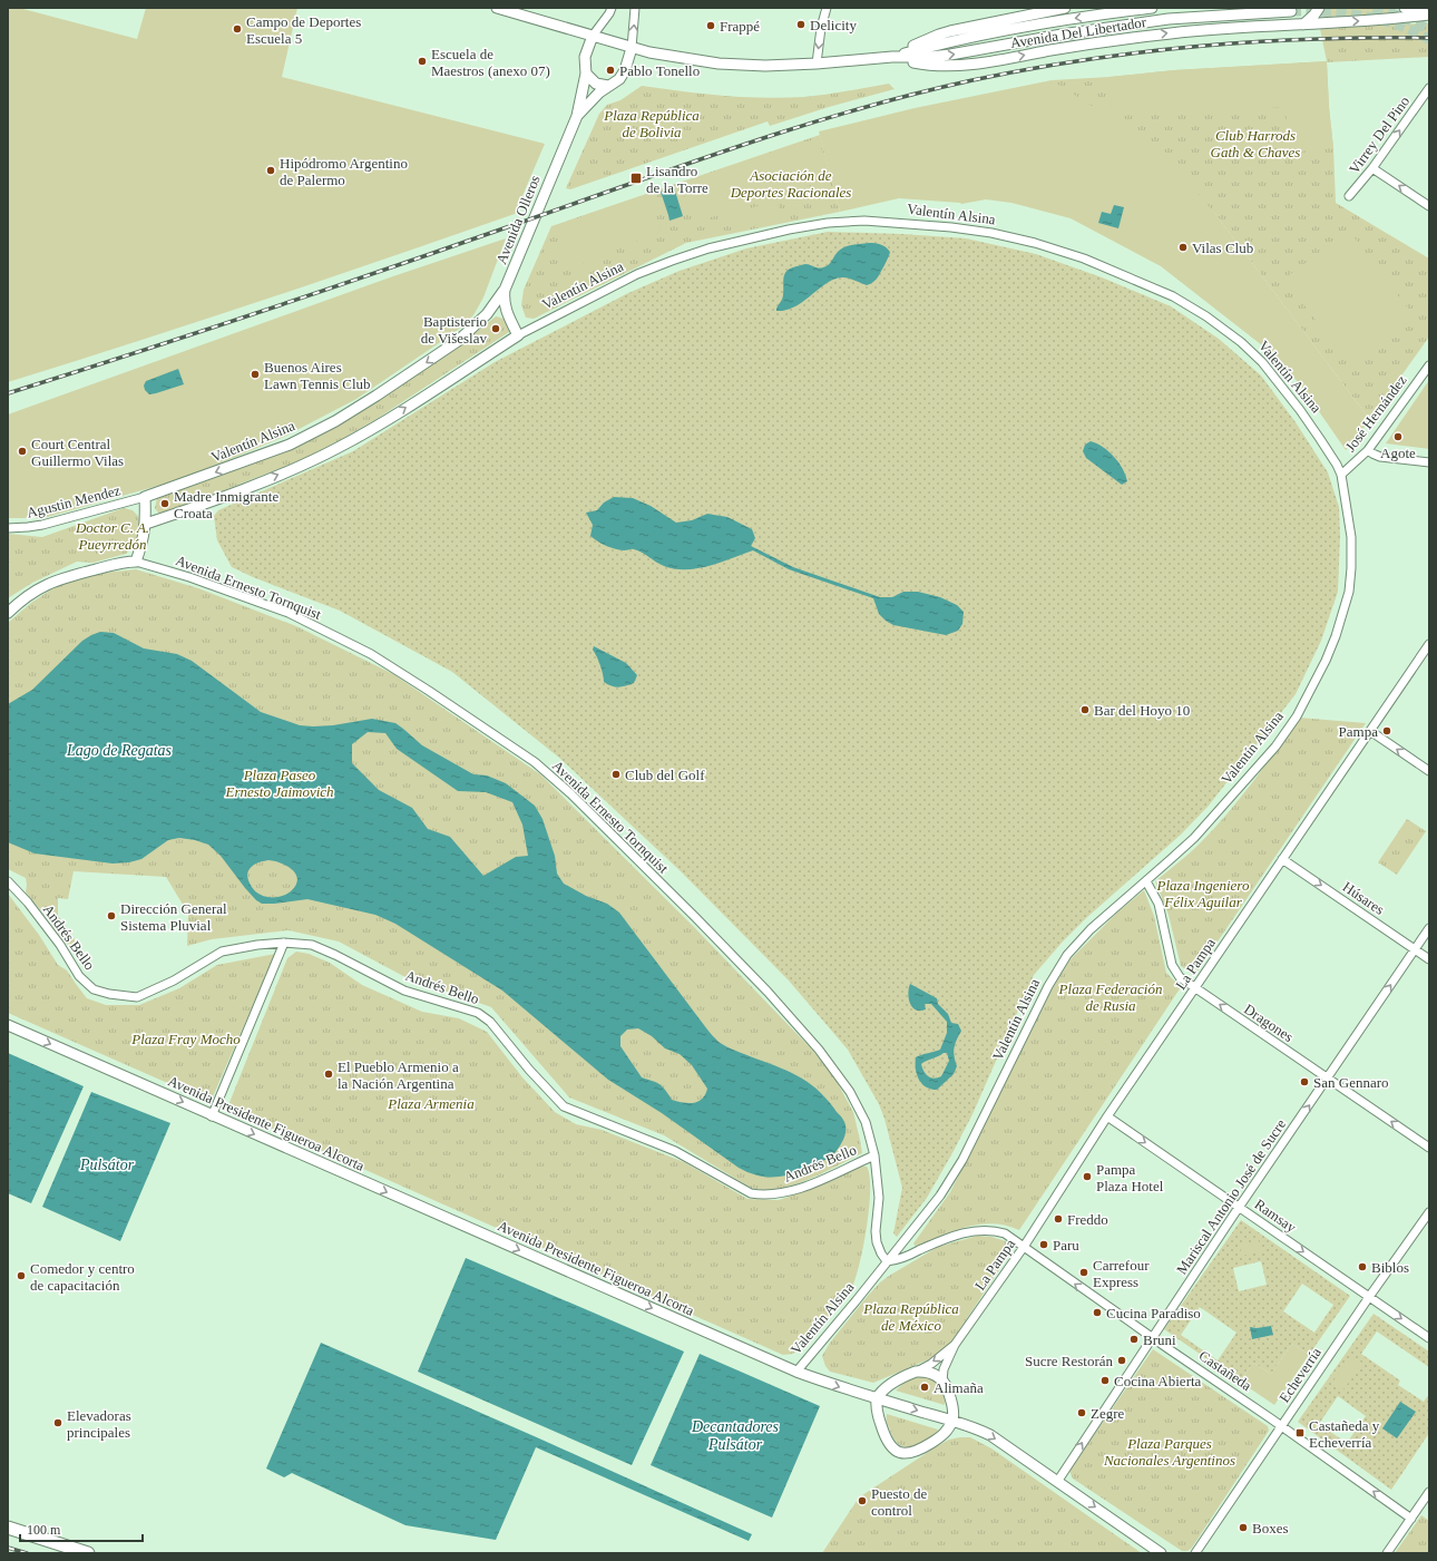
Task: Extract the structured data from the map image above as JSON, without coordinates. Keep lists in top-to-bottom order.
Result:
{
  "streets": {
    "main road": [
      "Avenida Del Libertador",
      "Valentín Alsina",
      "Avenida Olleros",
      "Avenida Presidente Figueroa Alcorta"
    ],
    "street": [
      "Virrey Del Pino",
      "José Hernández",
      "Agustin Mendez",
      "Avenida Ernesto Tornquist",
      "Húsares",
      "Andrés Bello",
      "La Pampa",
      "Dragones",
      "Mariscal Antonio José de Sucre",
      "Ramsay",
      "Castañeda",
      "Echeverría"
    ]
  },
  "crossings": [
    ["Avenida Del Libertador", "Avenida Olleros"],
    ["Valentín Alsina", "Avenida Olleros"],
    ["Valentín Alsina", "José Hernández"],
    ["Valentín Alsina", "Agustin Mendez"],
    ["Valentín Alsina", "Avenida Ernesto Tornquist"],
    ["Valentín Alsina", "Dragones"],
    ["Valentín Alsina", "Avenida Presidente Figueroa Alcorta"],
    ["Valentín Alsina", "Castañeda"],
    ["Avenida Ernesto Tornquist", "Andrés Bello"],
    ["Avenida Ernesto Tornquist", "Castañeda"],
    ["Húsares", "La Pampa"],
    ["Húsares", "Mariscal Antonio José de Sucre"],
    ["La Pampa", "Dragones"],
    ["La Pampa", "Ramsay"],
    ["La Pampa", "Castañeda"],
    ["Dragones", "Mariscal Antonio José de Sucre"],
    ["Avenida Presidente Figueroa Alcorta", "Mariscal Antonio José de Sucre"],
    ["Mariscal Antonio José de Sucre", "Ramsay"],
    ["Mariscal Antonio José de Sucre", "Castañeda"],
    ["Ramsay", "Echeverría"],
    ["Castañeda", "Echeverría"]
  ],
  "one_way": [
    "Virrey Del Pino",
    "Húsares",
    "Dragones",
    "Avenida Presidente Figueroa Alcorta",
    "Mariscal Antonio José de Sucre",
    "Ramsay",
    "Castañeda"
  ],
  "water": ["Lago de Regatas", "Pulsátor", "Decantadores Pulsátor"],
  "parks": [
    "Plaza República de Bolivia",
    "Club Harrods Gath & Chaves",
    "Asociación de Deportes Racionales",
    "Doctor C. A. Pueyrredón",
    "Plaza Paseo Ernesto Jaimovich",
    "Plaza Ingeniero Félix Aguilar",
    "Plaza Federación de Rusia",
    "Plaza Fray Mocho",
    "Plaza Armenia",
    "Plaza República de México",
    "Plaza Parques Nacionales Argentinos"
  ],
  "places": {
    "other": [
      "Delicity",
      "Frappé",
      "Campo de Deportes Escuela 5",
      "Escuela de Maestros (anexo 07)",
      "Pablo Tonello",
      "Hipódromo Argentino de Palermo",
      "Vilas Club",
      "Baptisterio de Višeslav",
      "Buenos Aires Lawn Tennis Club",
      "Agote",
      "Court Central Guillermo Vilas",
      "Madre Inmigrante Croata",
      "Bar del Hoyo 10",
      "Pampa",
      "Club del Golf",
      "Dirección General Sistema Pluvial",
      "El Pueblo Armenio a la Nación Argentina",
      "San Gennaro",
      "Pampa Plaza Hotel",
      "Freddo",
      "Paru",
      "Biblos",
      "Carrefour Express",
      "Comedor y centro de capacitación",
      "Cucina Paradiso",
      "Bruni",
      "Sucre Restorán",
      "Cocina Abierta",
      "Alimaña",
      "Zegre",
      "Elevadoras principales",
      "Puesto de control",
      "Boxes"
    ],
    "transit": ["Lisandro de la Torre", "Castañeda y Echeverría"]
  },
  "scale_bar": "100 m"
}
